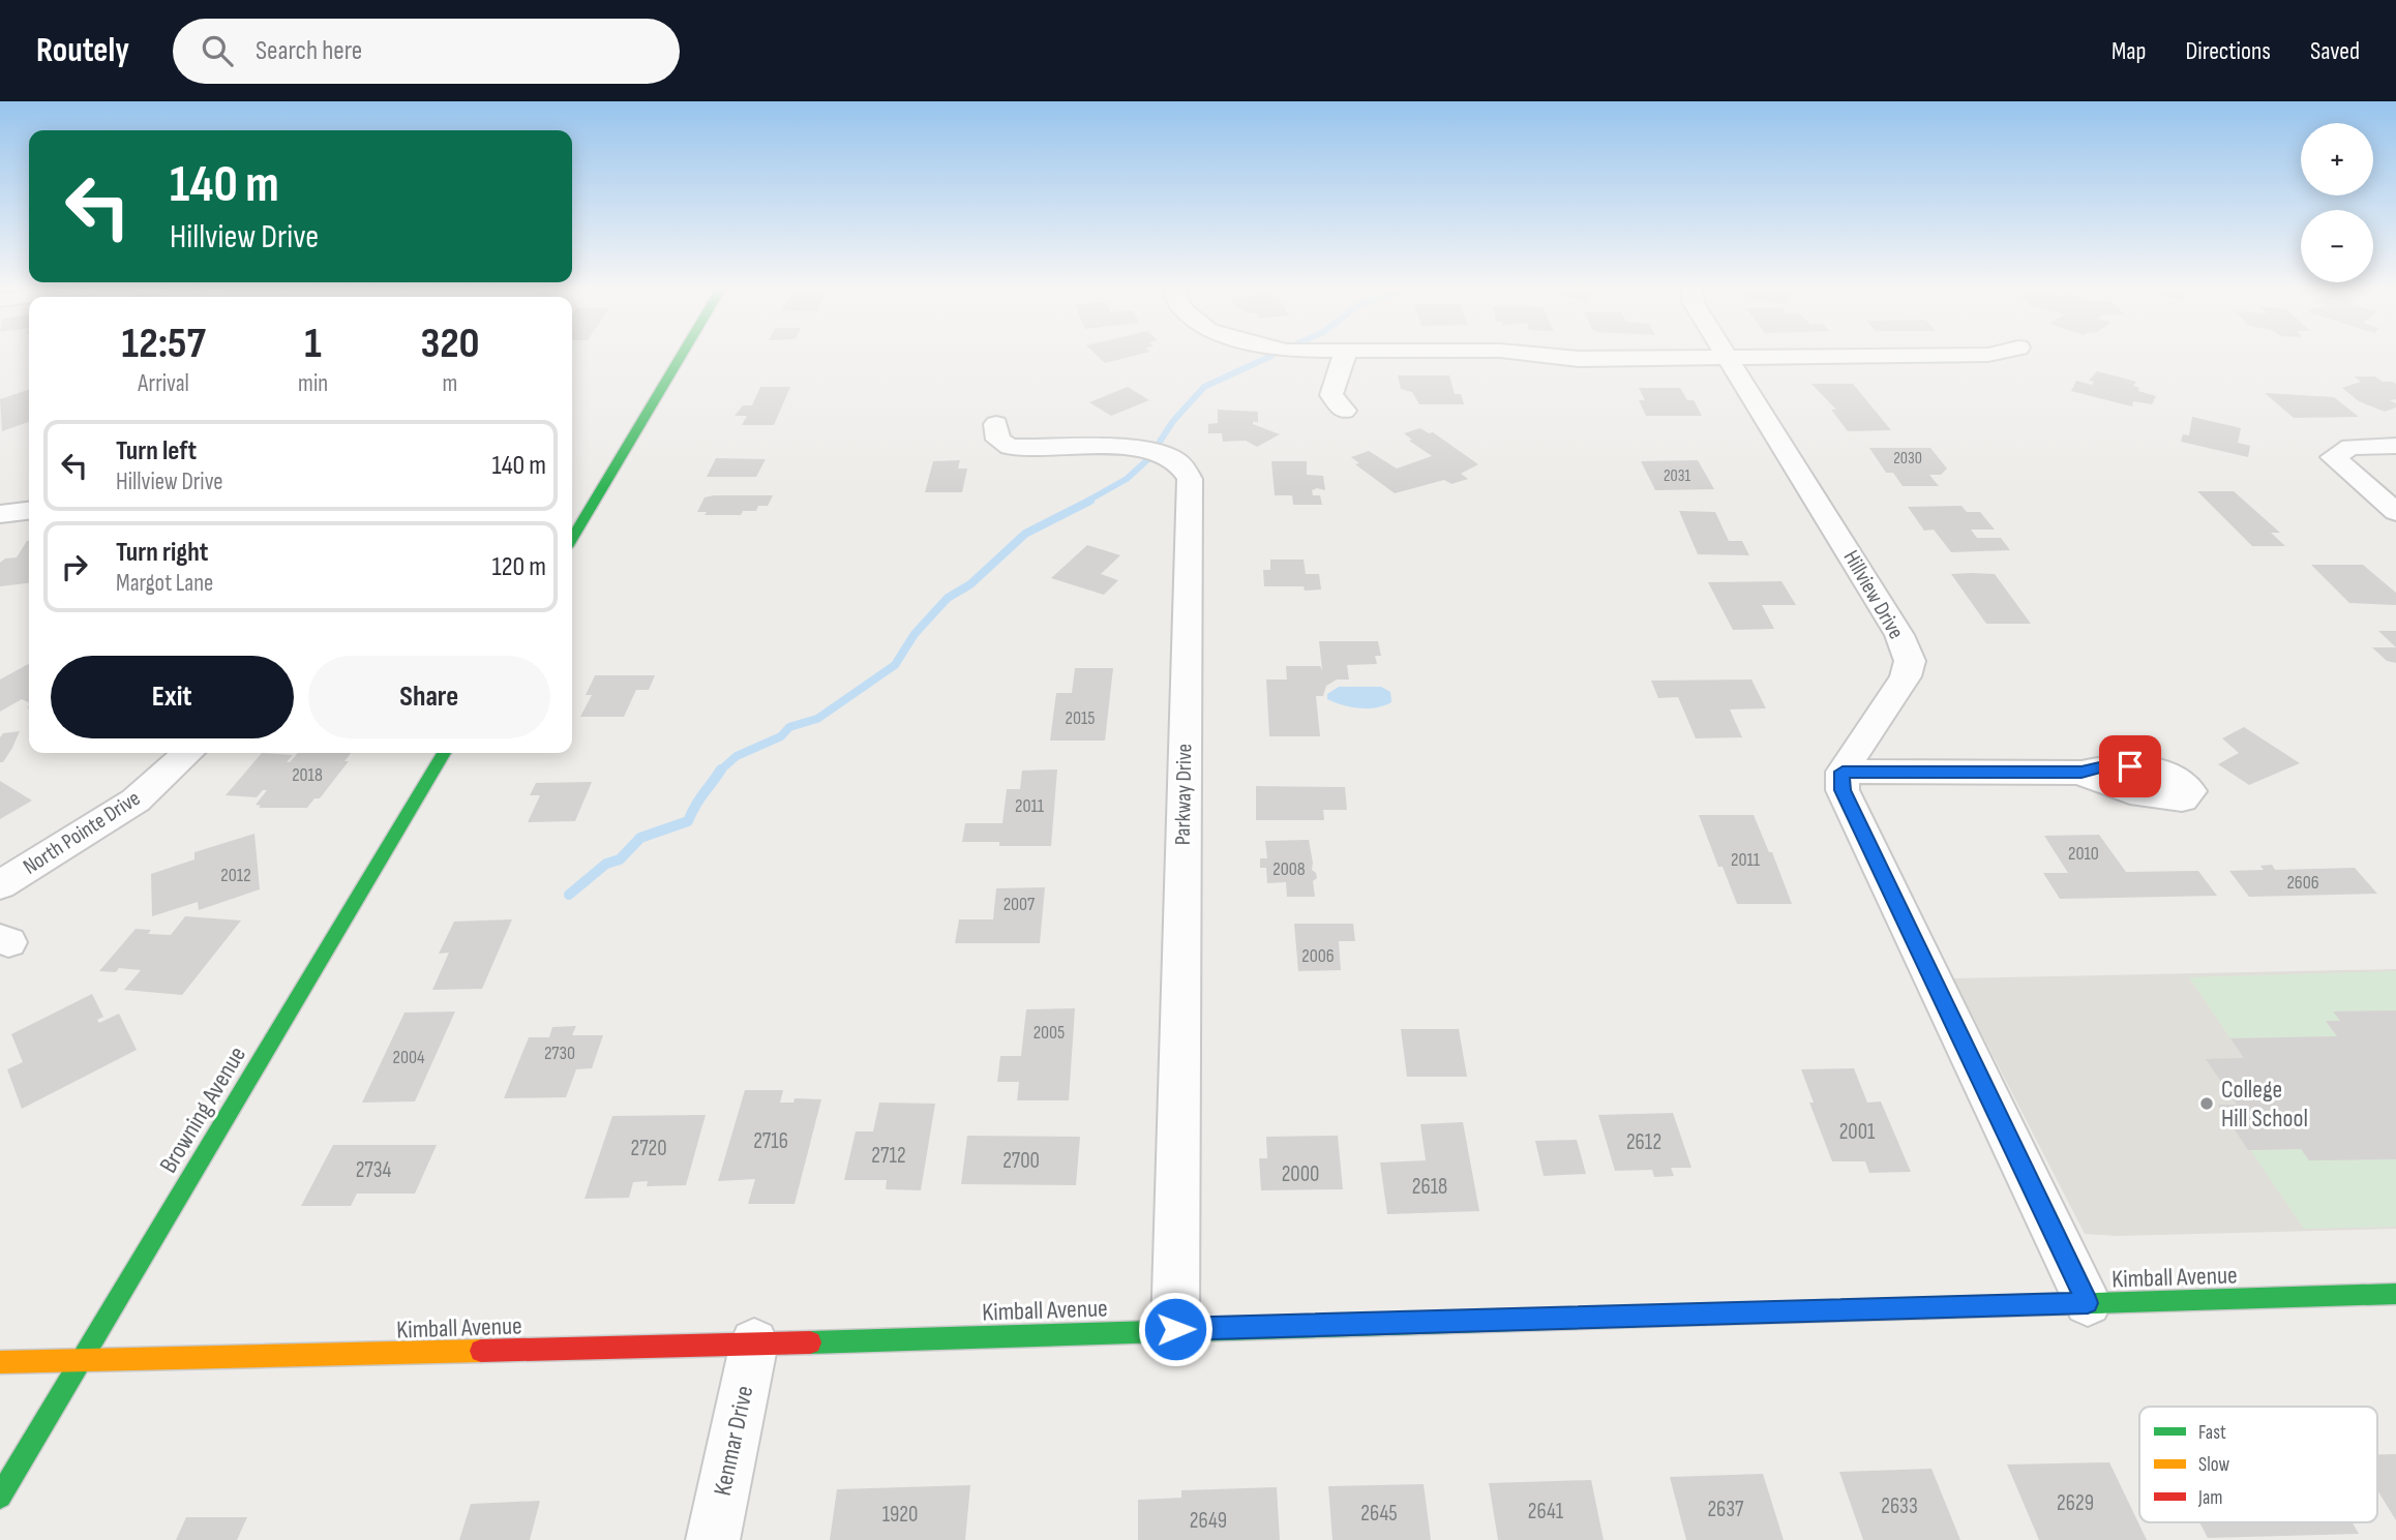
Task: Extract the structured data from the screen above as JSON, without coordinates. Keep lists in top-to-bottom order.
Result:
{
  "streets": {
    "main road": ["Browning Avenue", "Kimball Avenue"],
    "street": [
      "Hillview Drive",
      "Parkway Drive",
      "North Pointe Drive",
      "Kenmar Drive"
    ]
  },
  "crossings": [
    ["Parkway Drive", "Kimball Avenue"],
    ["Browning Avenue", "Kimball Avenue"],
    ["Kimball Avenue", "Kenmar Drive"]
  ],
  "places": ["College Hill School"],
  "house_numbers": [
    "2030",
    "2031",
    "2015",
    "2018",
    "2011",
    "2010",
    "2011",
    "2008",
    "2012",
    "2606",
    "2007",
    "2006",
    "2005",
    "2730",
    "2004",
    "2001",
    "2716",
    "2612",
    "2720",
    "2712",
    "2700",
    "2734",
    "2000",
    "2618",
    "2629",
    "2633",
    "2637",
    "2641",
    "2645",
    "1920",
    "2649"
  ],
  "legend": ["Fast", "Slow", "Jam"],
  "page": {
    "header": "Routely",
    "search": "Search here",
    "nav": ["Map", "Directions", "Saved"],
    "map_buttons": ["+", "−"],
    "turn": ["140 m", "Hillview Drive"],
    "eta": [
      "12:57",
      "Arrival",
      "1",
      "min",
      "320",
      "m"
    ],
    "list": [
      {
        "name": "Turn left",
        "note": "Hillview Drive",
        "value": "140 m"
      },
      {
        "name": "Turn right",
        "note": "Margot Lane",
        "value": "120 m"
      }
    ],
    "buttons": ["Exit", "Share"]
  }
}
